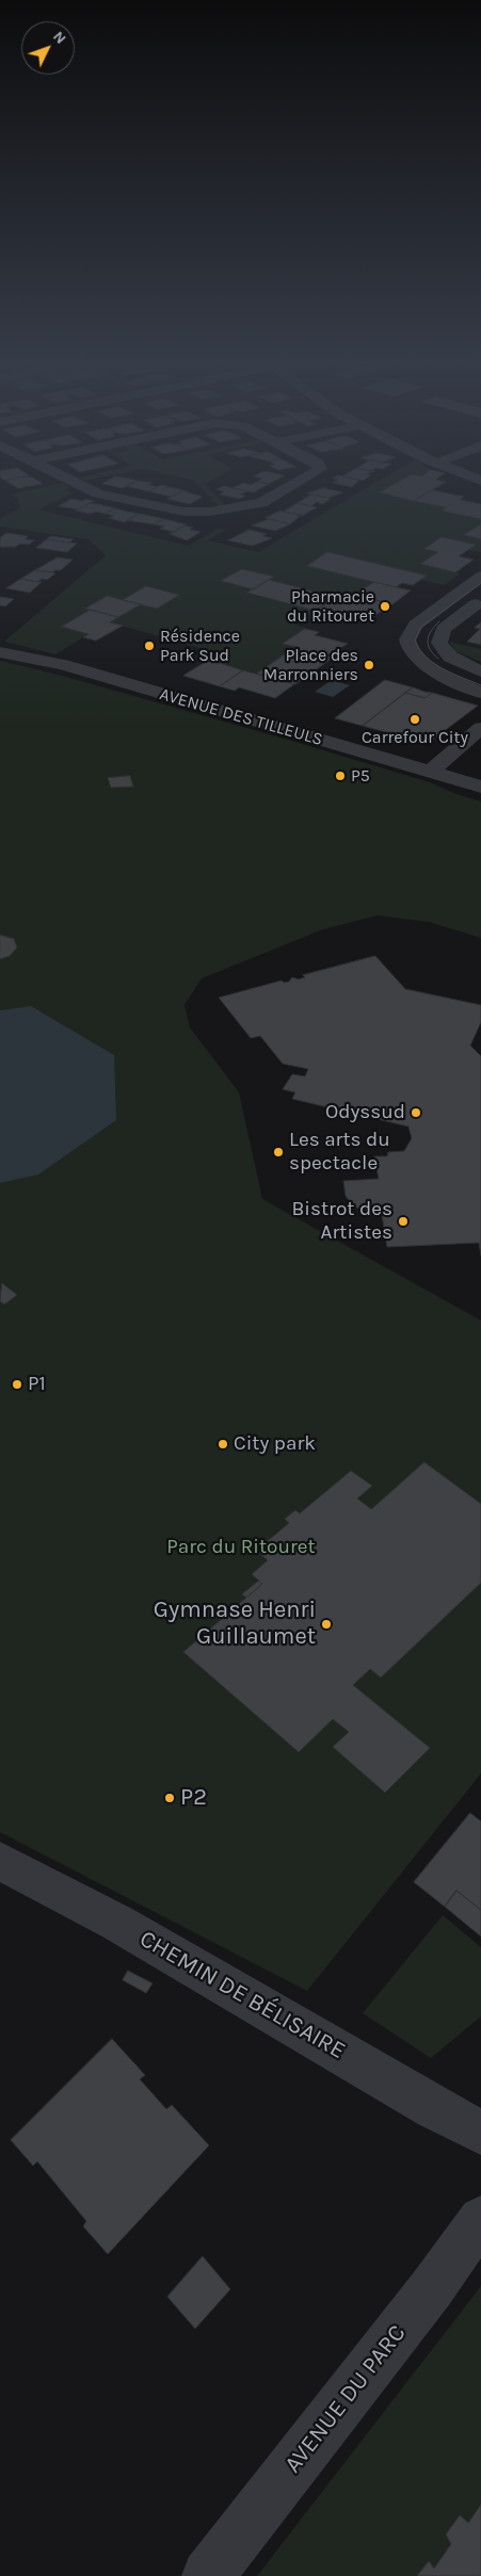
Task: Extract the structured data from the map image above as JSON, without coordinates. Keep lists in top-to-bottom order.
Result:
{
  "streets": {
    "street": ["AVENUE DES TILLEULS", "CHEMIN DE BÉLISAIRE", "AVENUE DU PARC"]
  },
  "parks": ["Parc du Ritouret"],
  "places": [
    "Pharmacie du Ritouret",
    "Résidence Park Sud",
    "Place des Marronniers",
    "Carrefour City",
    "P5",
    "Odyssud",
    "Les arts du spectacle",
    "Bistrot des Artistes",
    "P1",
    "City park",
    "Gymnase Henri Guillaumet",
    "P2"
  ],
  "north": "top right"
}
